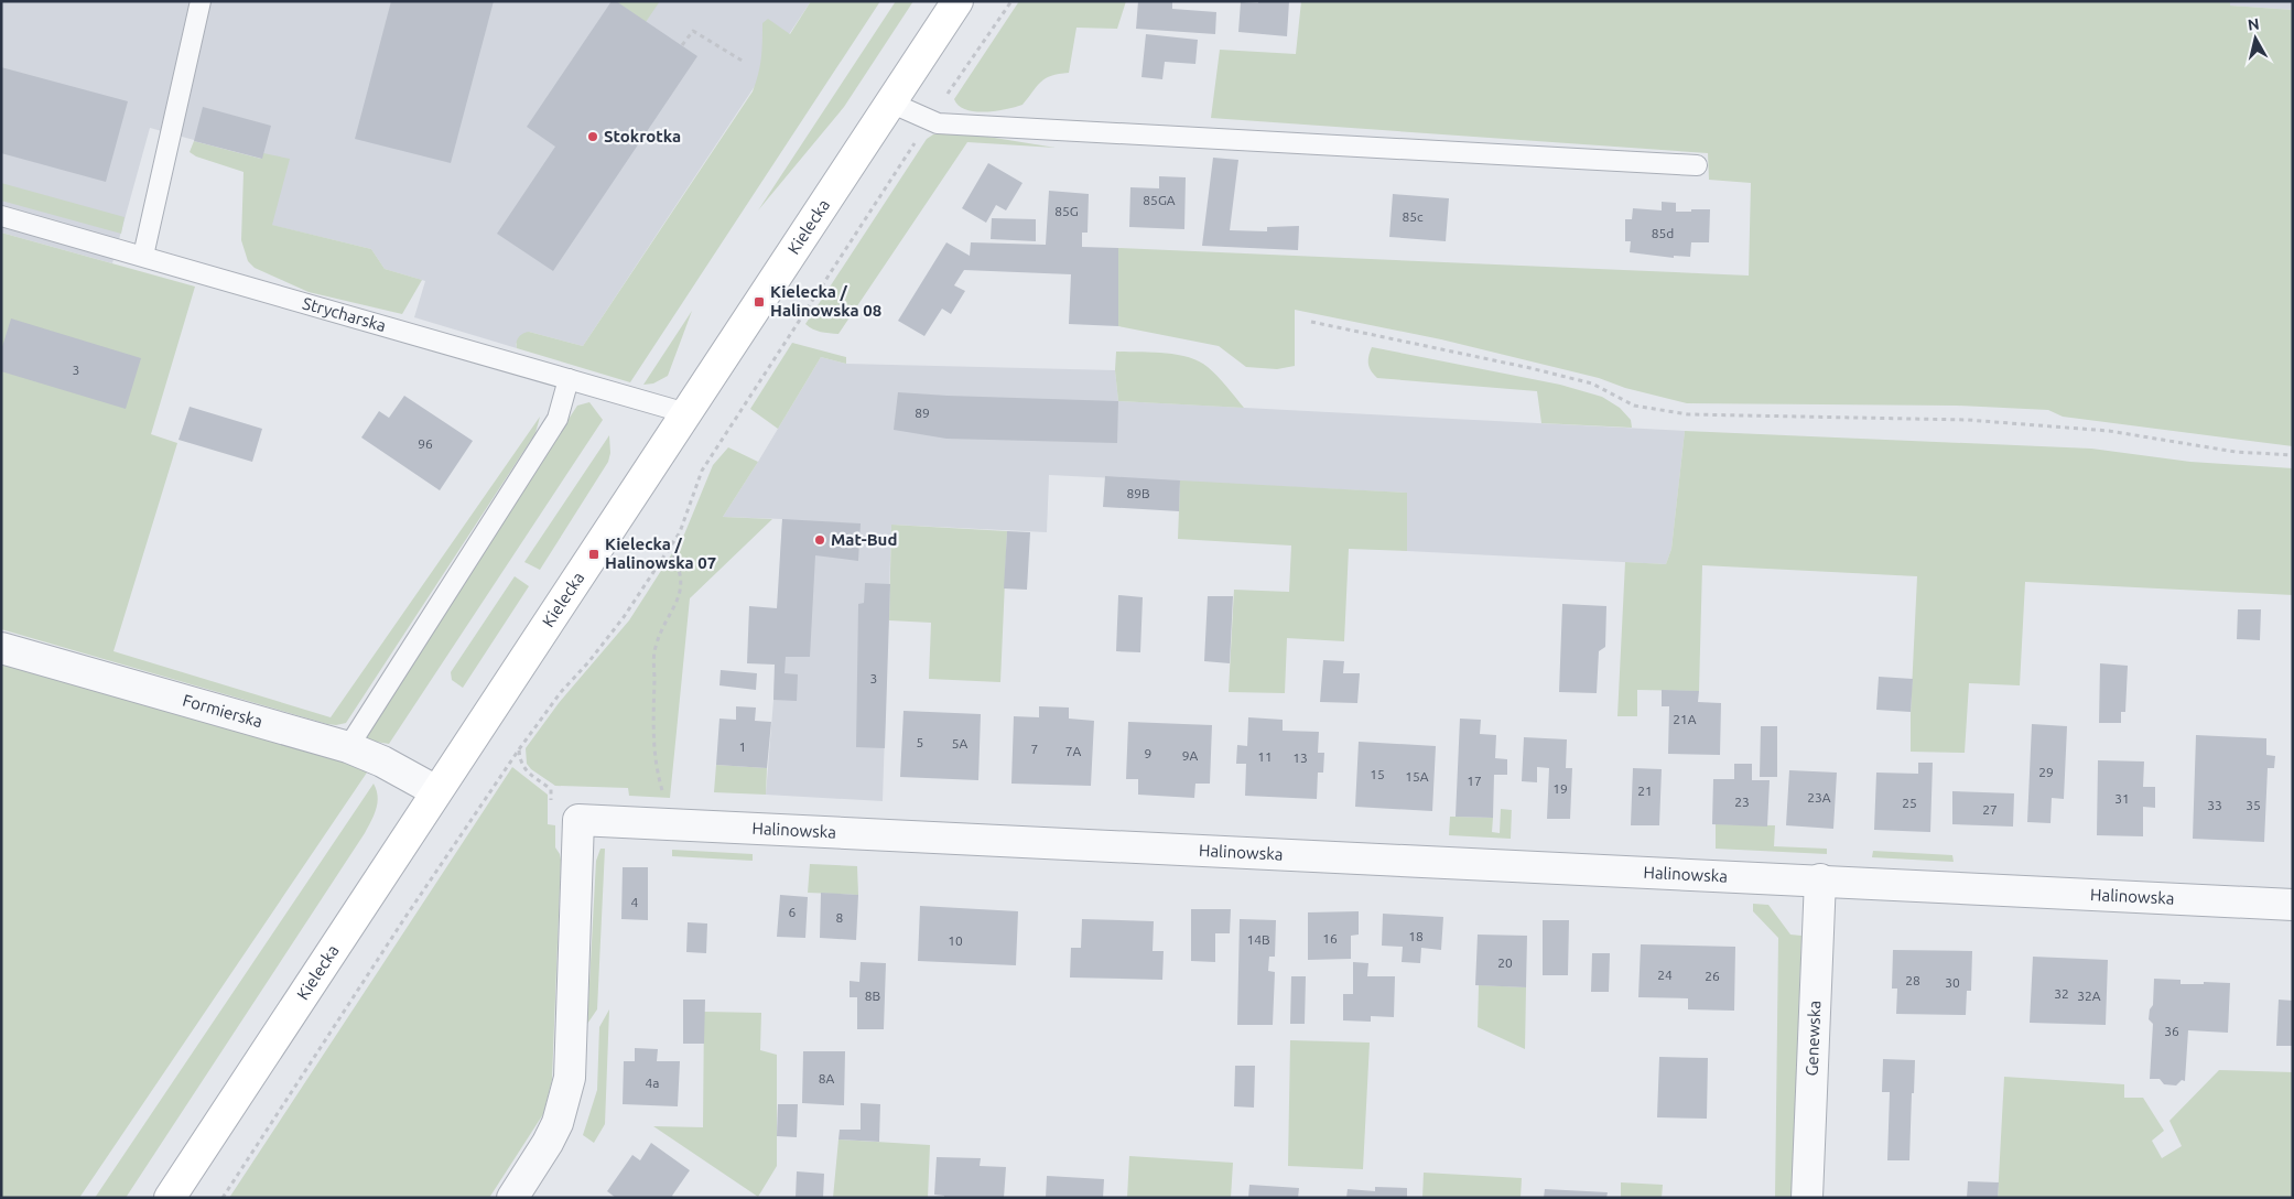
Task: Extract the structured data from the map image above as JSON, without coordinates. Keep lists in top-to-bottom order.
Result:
{
  "streets": {
    "main road": ["Kielecka"],
    "street": ["Formierska", "Halinowska", "Genewska"],
    "lane": ["Strycharska"]
  },
  "crossings": [
    ["Kielecka", "Strycharska"],
    ["Kielecka", "Formierska"],
    ["Halinowska", "Genewska"]
  ],
  "places": {
    "other": ["Stokrotka", "Mat-Bud"],
    "transit": ["Kielecka / Halinowska 08", "Kielecka / Halinowska 07"]
  },
  "house_numbers": [
    "85GA",
    "85G",
    "85c",
    "85d",
    "3",
    "89",
    "96",
    "89B",
    "3",
    "21A",
    "5",
    "5A",
    "1",
    "7",
    "7A",
    "9",
    "9A",
    "11",
    "13",
    "29",
    "15",
    "15A",
    "17",
    "19",
    "21",
    "23A",
    "31",
    "23",
    "25",
    "33",
    "35",
    "27",
    "4",
    "6",
    "8",
    "18",
    "16",
    "14B",
    "10",
    "20",
    "24",
    "26",
    "28",
    "30",
    "32",
    "8B",
    "32A",
    "36",
    "8A",
    "4a"
  ],
  "north": "top"
}
